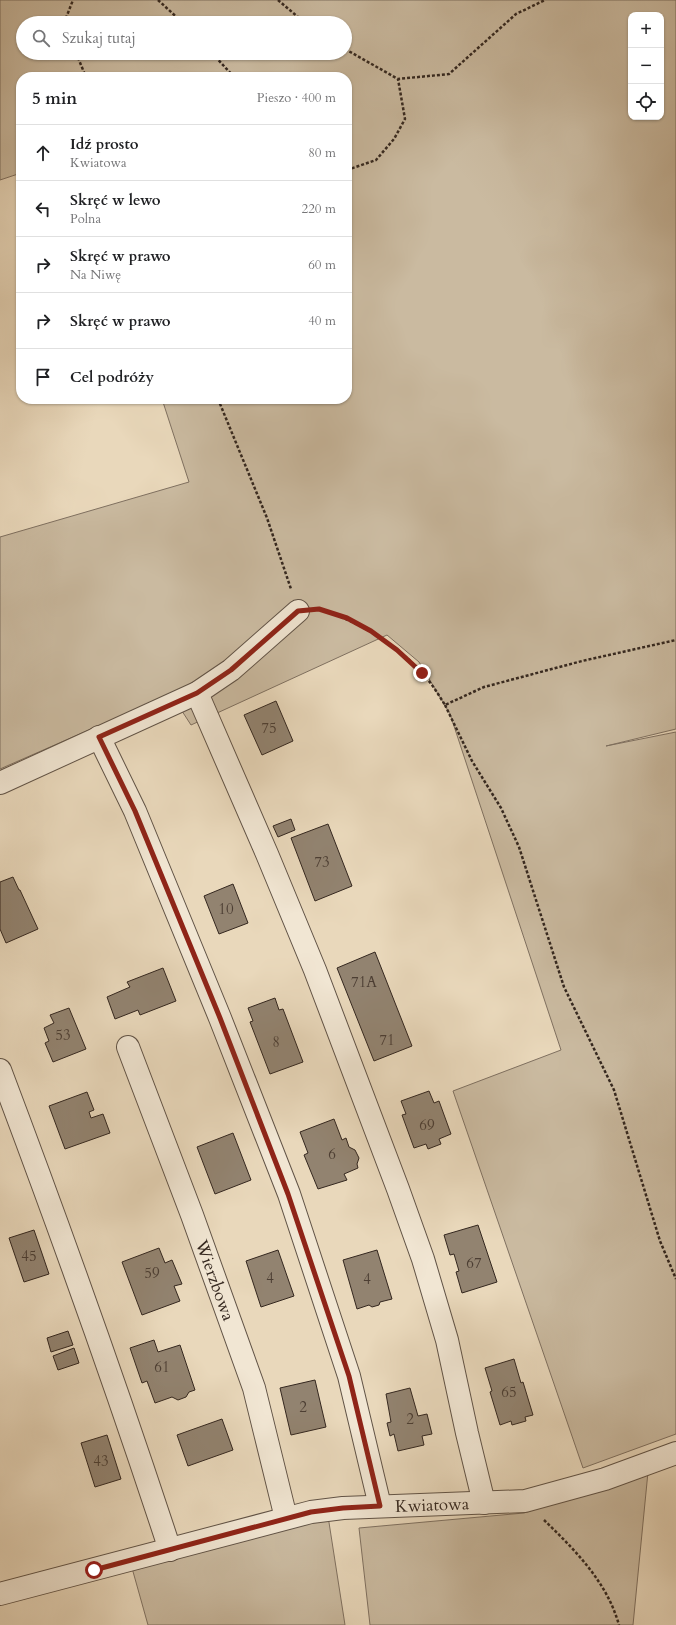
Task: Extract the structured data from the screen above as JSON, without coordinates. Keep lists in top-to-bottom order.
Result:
{
  "streets": {
    "street": ["Wierzbowa", "Kwiatowa"]
  },
  "crossings": [
    ["Wierzbowa", "Kwiatowa"]
  ],
  "house_numbers": [
    "75",
    "73",
    "10",
    "71A",
    "53",
    "71",
    "8",
    "69",
    "6",
    "45",
    "67",
    "59",
    "4",
    "4",
    "61",
    "65",
    "2",
    "2",
    "43"
  ],
  "page": {
    "map_buttons": ["+", "−"],
    "search": "Szukaj tutaj",
    "heading": ["5 min", "Pieszo · 400 m"],
    "list": [
      ["Idź prosto", "Kwiatowa", "80 m"],
      ["Skręć w lewo", "Polna", "220 m"],
      ["Skręć w prawo", "Na Niwę", "60 m"],
      ["Skręć w prawo", "40 m"],
      "Cel podróży"
    ]
  }
}
